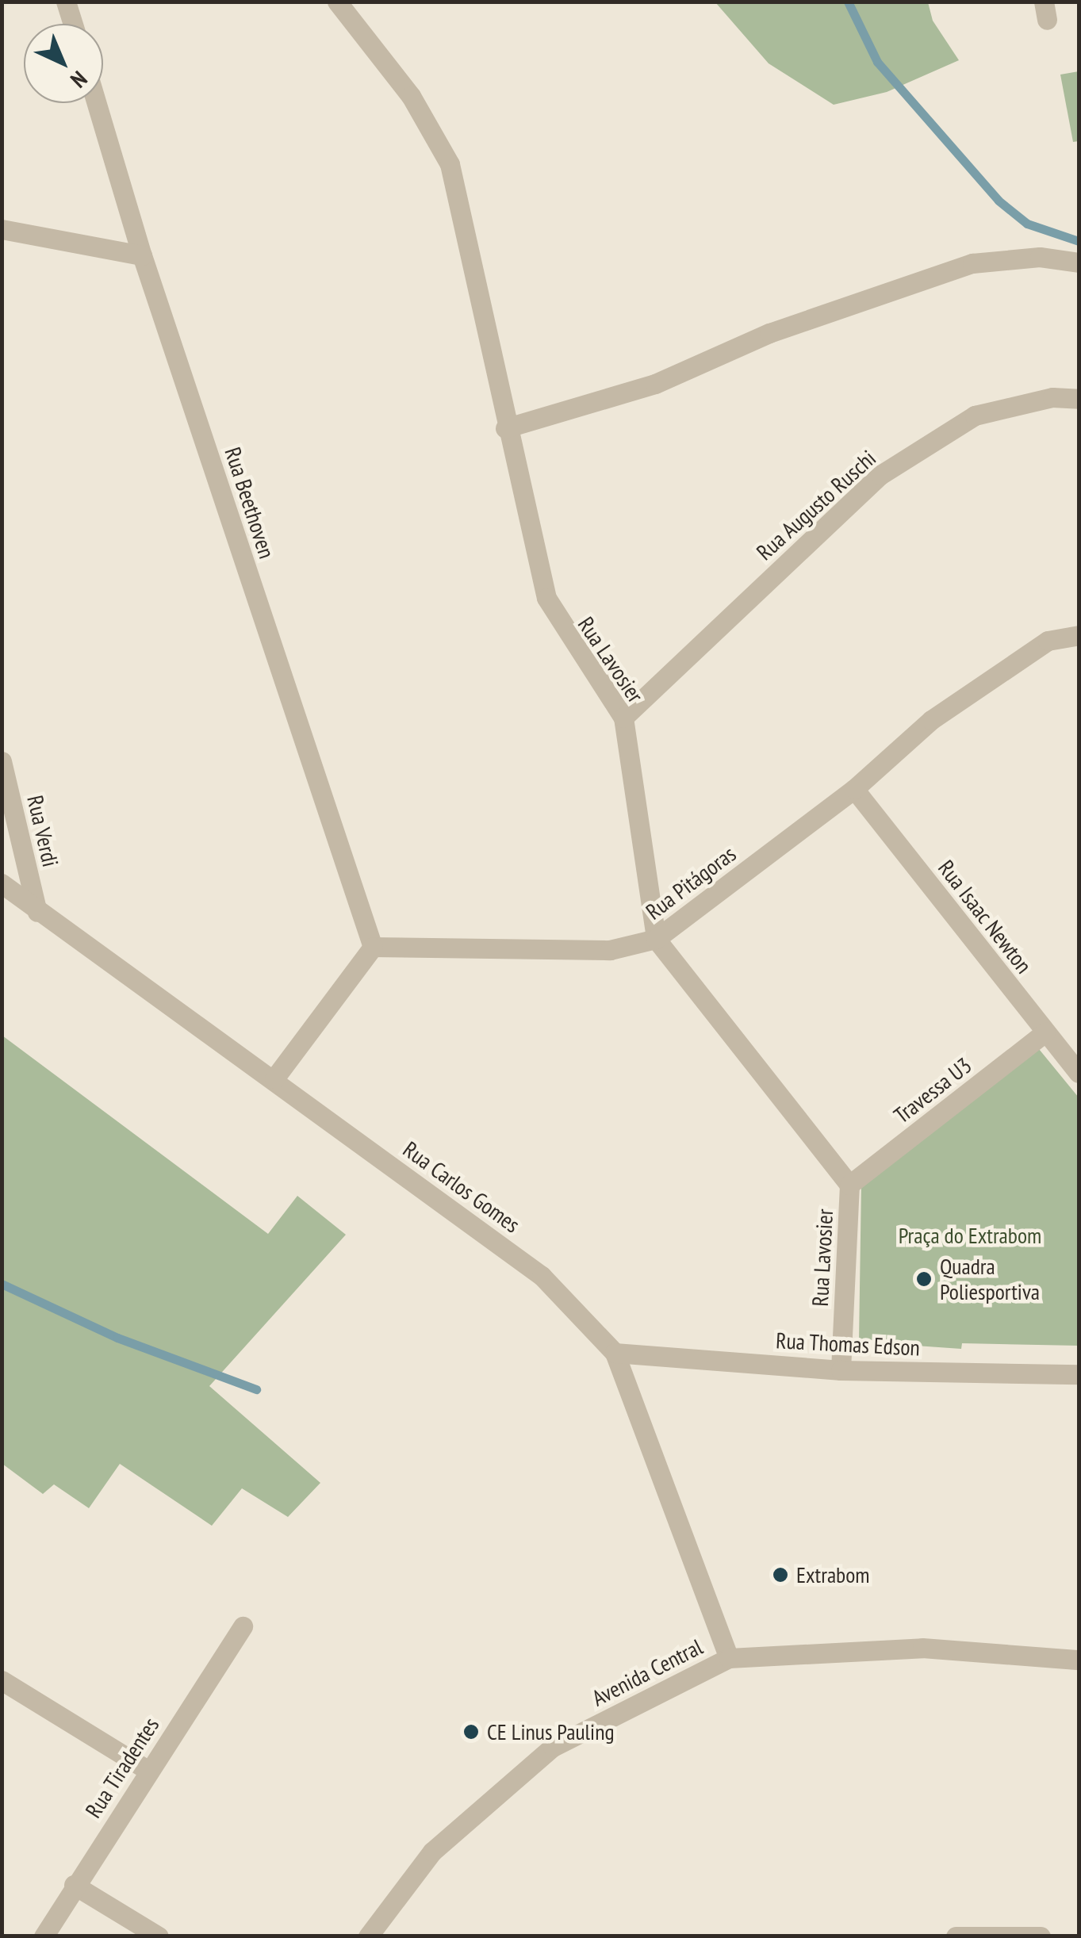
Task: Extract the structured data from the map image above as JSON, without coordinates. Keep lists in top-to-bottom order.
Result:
{
  "streets": {
    "street": [
      "Rua Beethoven",
      "Rua Augusto Ruschi",
      "Rua Lavosier",
      "Rua Verdi",
      "Rua Pitágoras",
      "Rua Isaac Newton",
      "Travessa U3",
      "Rua Carlos Gomes",
      "Rua Thomas Edson",
      "Avenida Central",
      "Rua Tiradentes"
    ]
  },
  "crossings": [
    ["Rua Beethoven", "Rua Pitágoras"],
    ["Rua Augusto Ruschi", "Rua Lavosier"],
    ["Rua Lavosier", "Rua Pitágoras"],
    ["Rua Lavosier", "Travessa U3"],
    ["Rua Lavosier", "Rua Thomas Edson"],
    ["Rua Verdi", "Rua Carlos Gomes"],
    ["Rua Pitágoras", "Rua Isaac Newton"],
    ["Rua Isaac Newton", "Travessa U3"],
    ["Rua Carlos Gomes", "Rua Thomas Edson"],
    ["Rua Carlos Gomes", "Avenida Central"]
  ],
  "parks": ["Praça do Extrabom"],
  "places": ["Quadra Poliesportiva", "Extrabom", "CE Linus Pauling"],
  "north": "bottom right"
}
